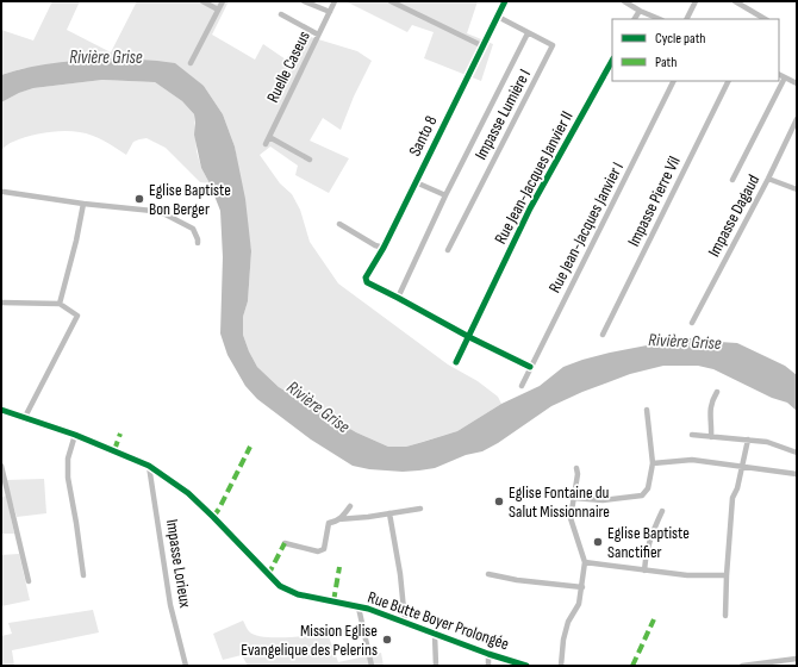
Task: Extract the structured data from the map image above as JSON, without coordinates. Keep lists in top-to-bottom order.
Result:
{
  "streets": {
    "street": [
      "Ruelle Caseus",
      "Impasse Lumière I",
      "Santo 8",
      "Rue Jean-Jacques Janvier II",
      "Impasse Pierre Vil",
      "Impasse Dagaud",
      "Rue Jean-Jacques Janvier I",
      "Impasse Lorieux",
      "Rue Butte Boyer Prolongée"
    ]
  },
  "crossings": [
    ["Impasse Lumière I", "Santo 8"],
    ["Impasse Lorieux", "Rue Butte Boyer Prolongée"]
  ],
  "water": ["Rivière Grise"],
  "places": [
    "Eglise Baptiste Bon Berger",
    "Eglise Fontaine du Salut Missionnaire",
    "Eglise Baptiste Sanctifier",
    "Mission Eglise Evangelique des Pelerins"
  ],
  "legend": ["Cycle path", "Path"]
}
